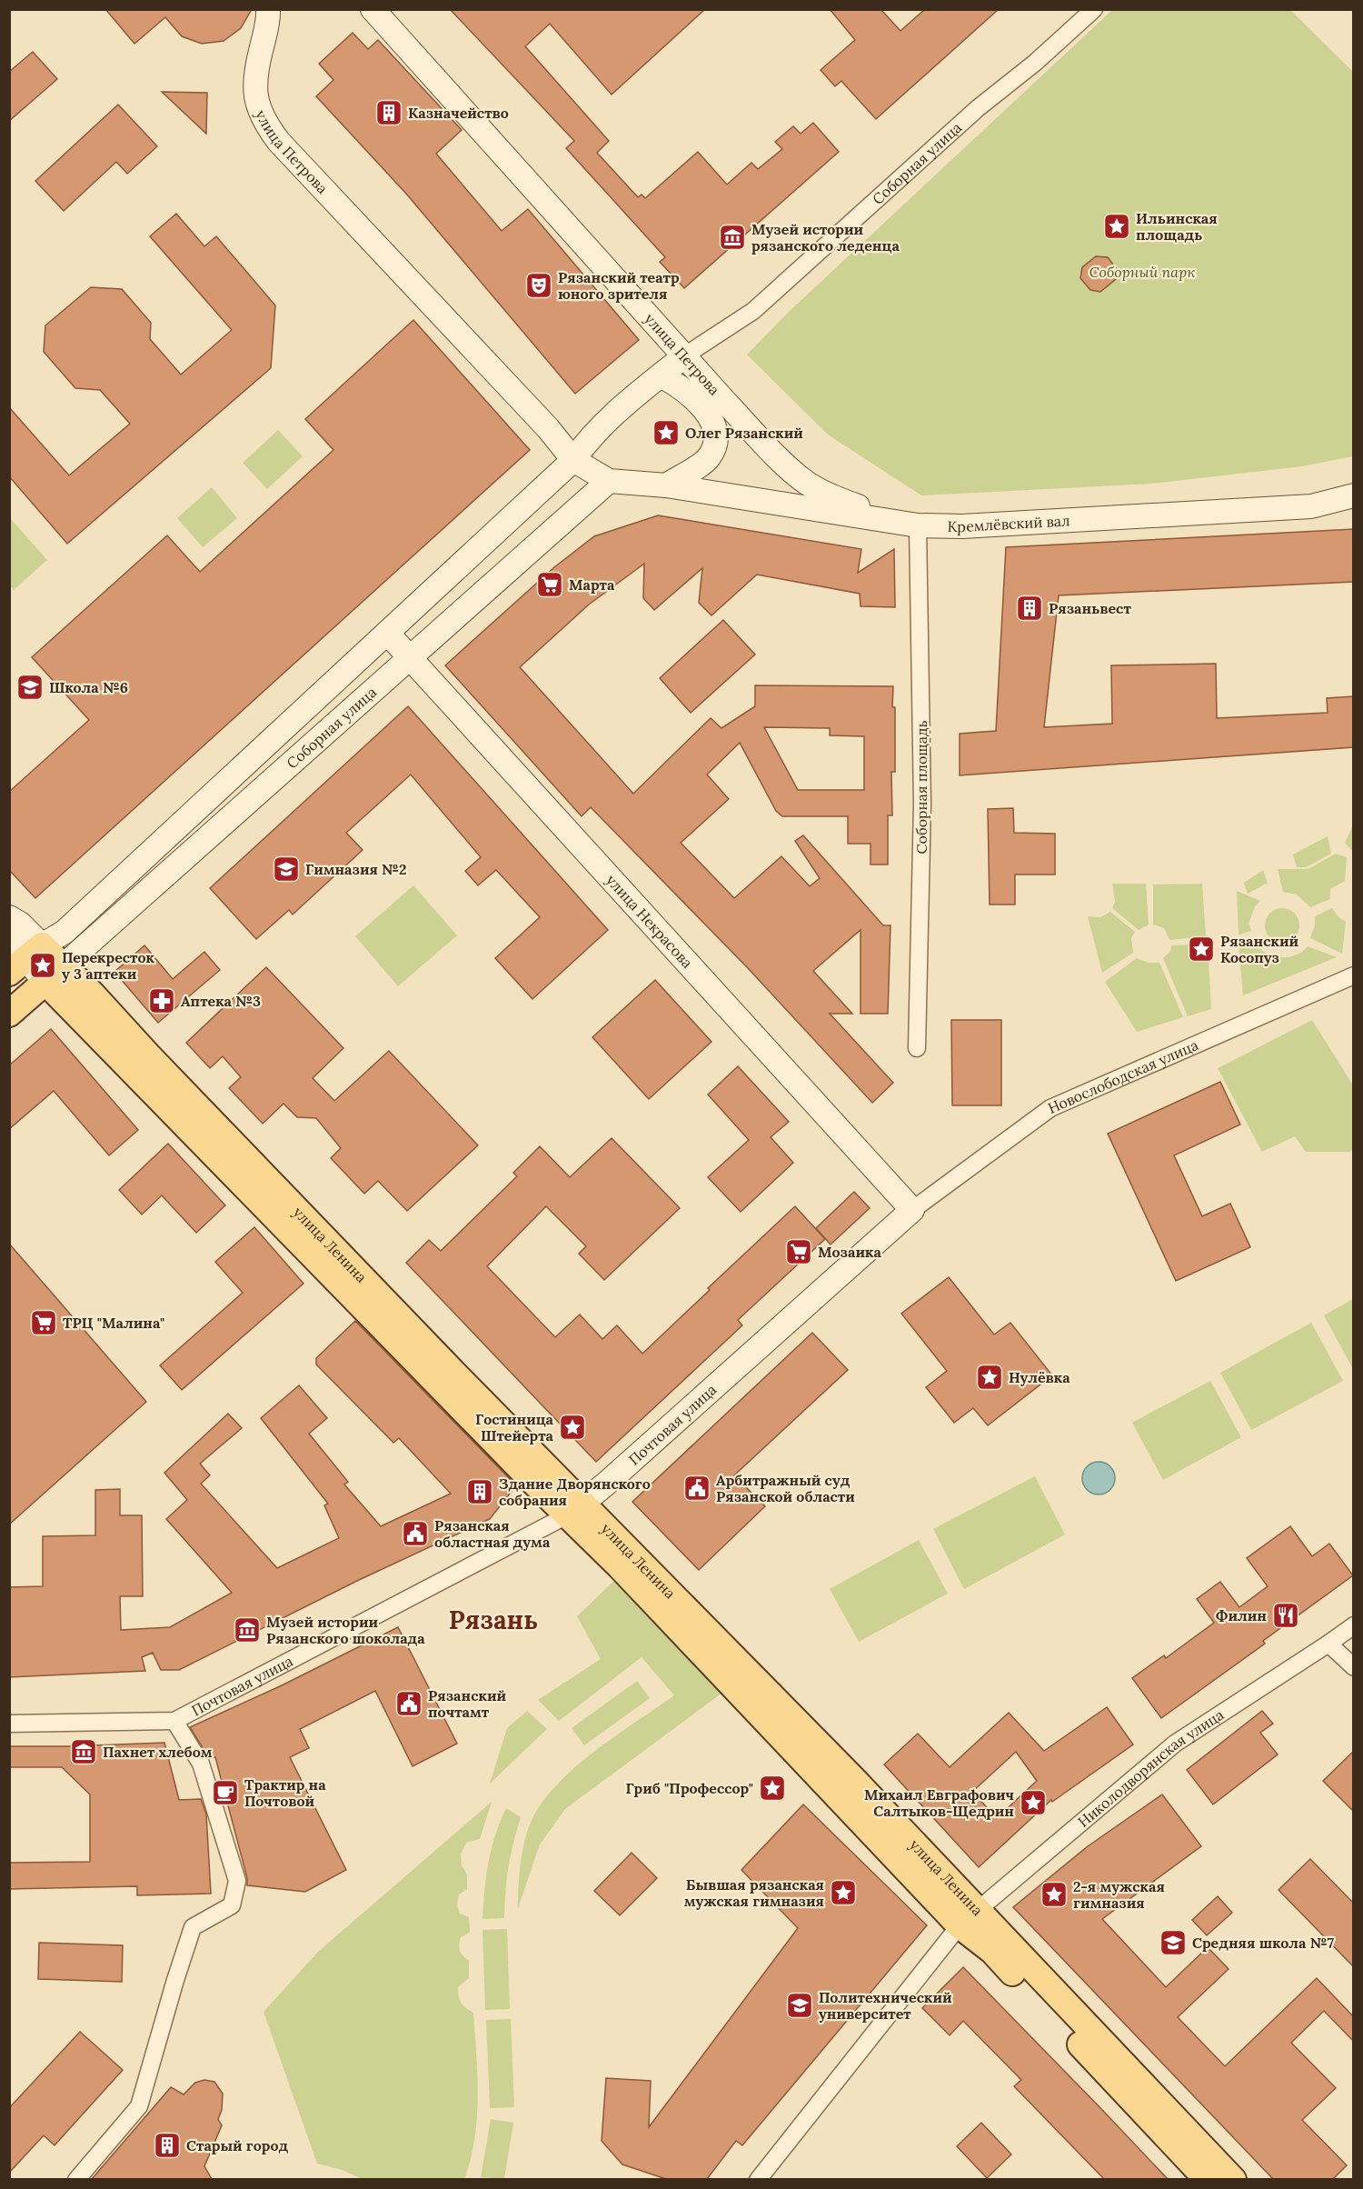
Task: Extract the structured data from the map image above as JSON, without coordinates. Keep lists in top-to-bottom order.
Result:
{
  "streets": {
    "main road": [
      "улица Петрова",
      "Соборная улица",
      "Кремлёвский вал",
      "улица Некрасова",
      "улица Ленина",
      "Почтовая улица"
    ],
    "street": ["Соборная площадь", "Новослободская улица", "Николодворянская улица"]
  },
  "crossings": [
    ["улица Петрова", "Соборная улица"],
    ["улица Петрова", "Кремлёвский вал"],
    ["улица Петрова", "Соборная площадь"],
    ["Соборная улица", "улица Некрасова"],
    ["Соборная улица", "улица Ленина"],
    ["Кремлёвский вал", "Соборная площадь"],
    ["улица Некрасова", "Новослободская улица"],
    ["улица Некрасова", "Почтовая улица"],
    ["Новослободская улица", "Почтовая улица"],
    ["улица Ленина", "Почтовая улица"],
    ["улица Ленина", "Николодворянская улица"]
  ],
  "districts": ["Рязань"],
  "parks": ["Соборный парк"],
  "places": {
    "building": [
      "Казначейство",
      "Рязаньвест",
      "Здание Дворянского собрания",
      "Старый город"
    ],
    "place": [
      "Ильинская площадь",
      "Олег Рязанский",
      "Рязанский Косопуз",
      "Перекресток у 3 аптеки",
      "Нулёвка",
      "Гостиница Штейерта",
      "Гриб \"Профессор\"",
      "Михаил Евграфович Салтыков-Щедрин",
      "Бывшая рязанская мужская гимназия",
      "2-я мужская гимназия"
    ],
    "museum": ["Музей истории рязанского леденца", "Музей истории Рязанского шоколада", "Пахнет хлебом"],
    "theatre": ["Рязанский театр юного зрителя"],
    "supermarket": ["Марта", "Мозаика", "ТРЦ \"Малина\""],
    "school or university": [
      "Школа №6",
      "Гимназия №2",
      "Средняя школа №7",
      "Политехнический университет"
    ],
    "pharmacy": ["Аптека №3"],
    "public building": ["Арбитражный суд Рязанской области", "Рязанская областная дума", "Рязанский почтамт"],
    "restaurant": ["Филин"],
    "cafe": ["Трактир на Почтовой"]
  }
}
